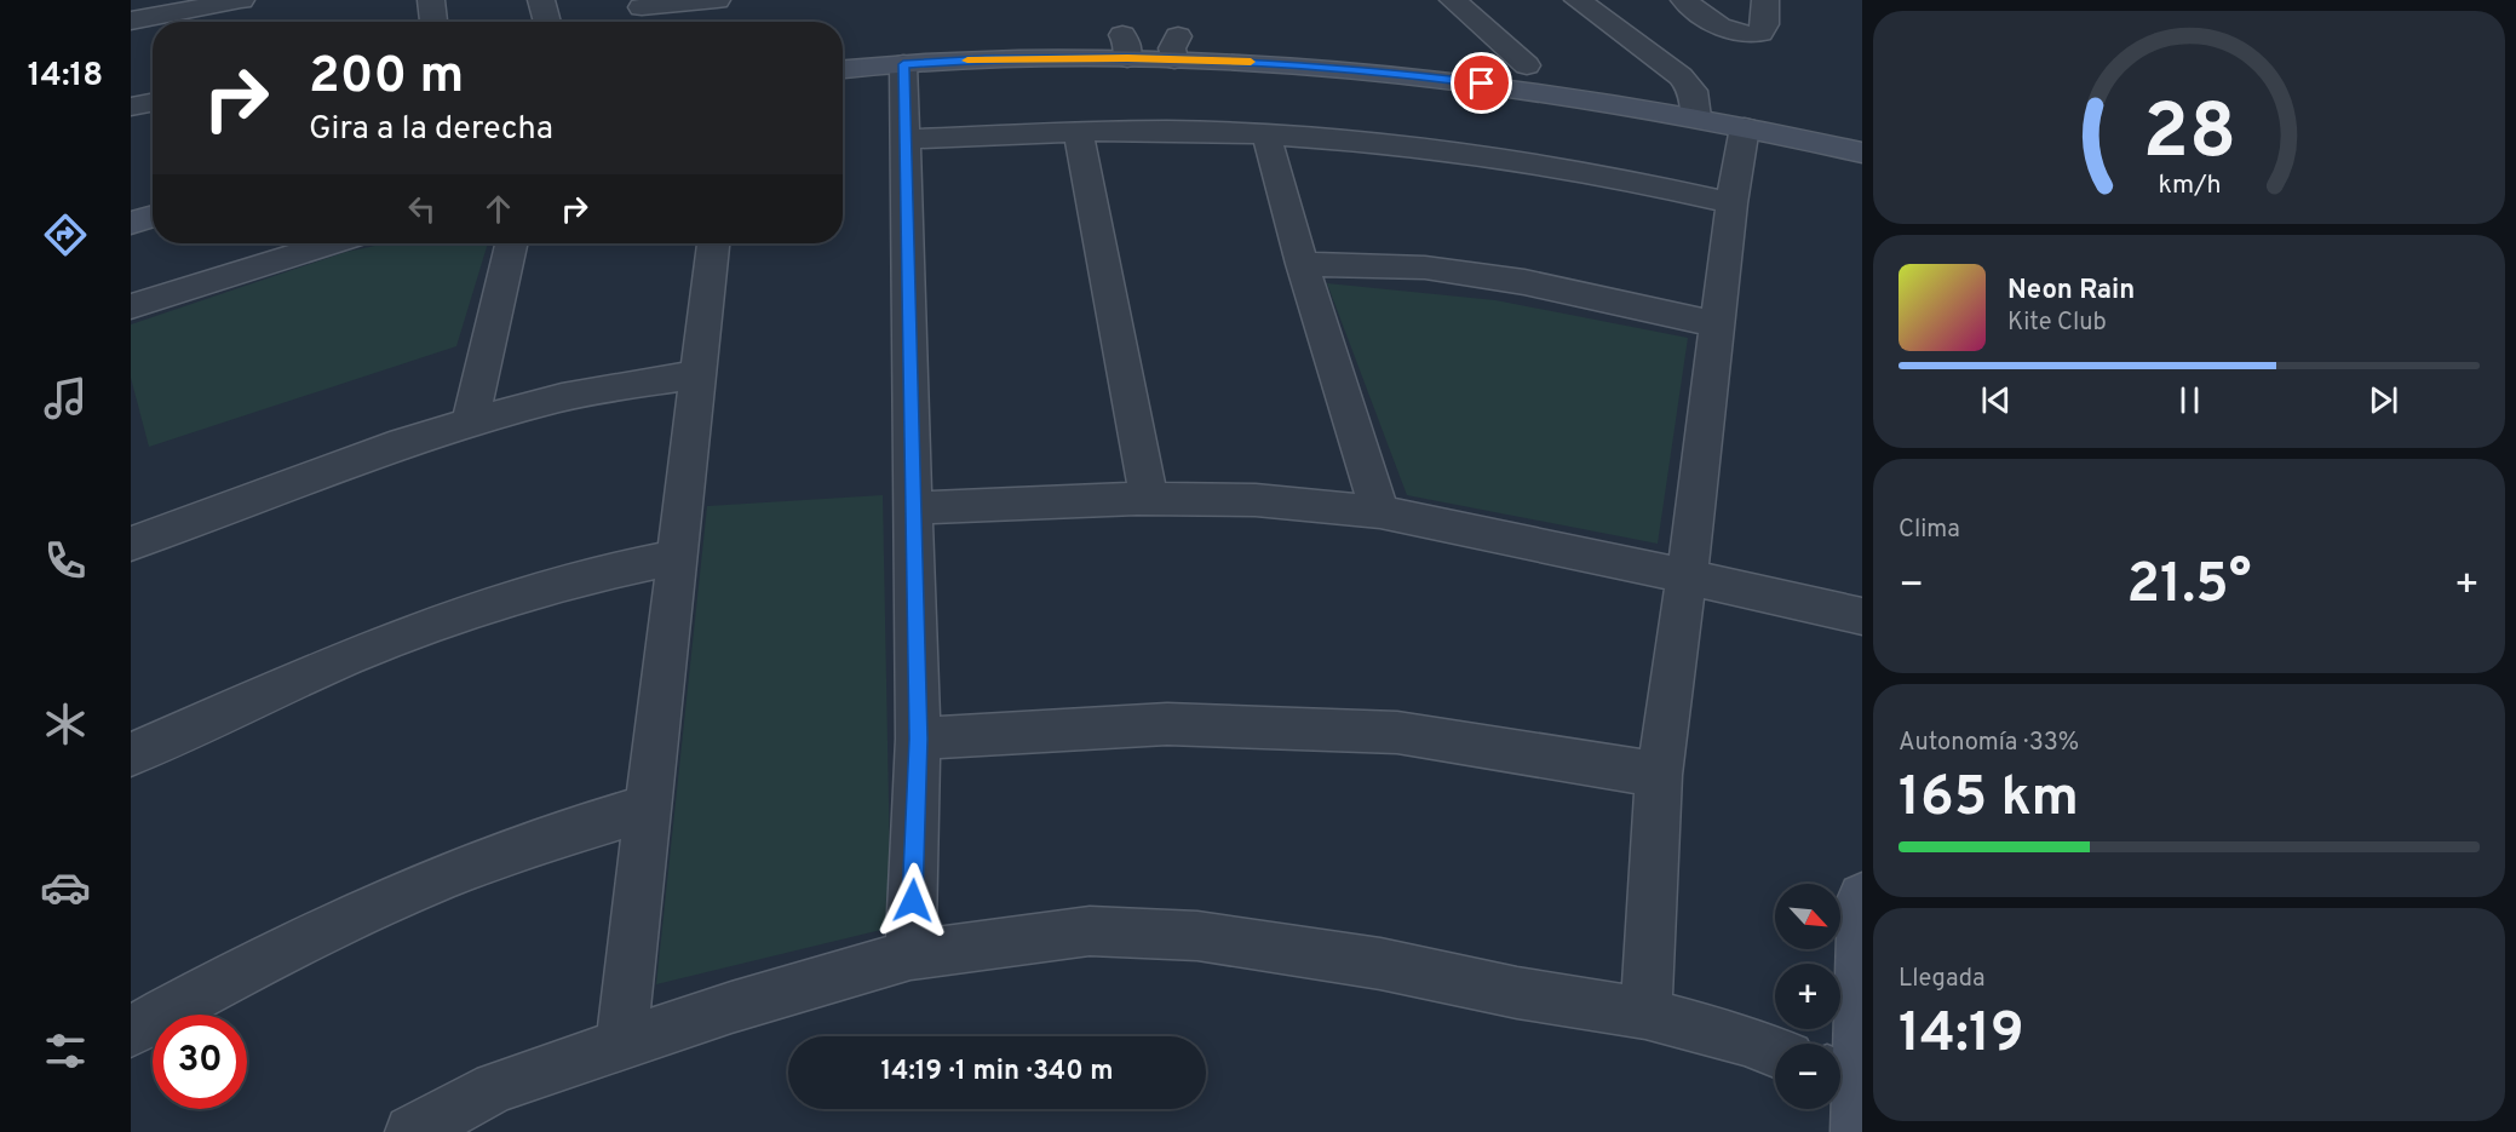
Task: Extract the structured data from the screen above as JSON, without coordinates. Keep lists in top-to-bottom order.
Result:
{
  "north": "bottom right",
  "page": {
    "tabs": "14:18",
    "turn": ["200 m", "Gira a la derecha"],
    "song": ["Neon Rain", "Kite Club"],
    "tile": [
      "Clima",
      ["Autonomía · 33%", "165 km"],
      ["Llegada", "14:19"]
    ],
    "heat": ["−", "21.5°", "+"],
    "map_buttons": ["+", "−"],
    "limit": "30",
    "trip": "14:19 · 1 min · 340 m",
    "gauge": ["28", "km/h"]
  }
}
